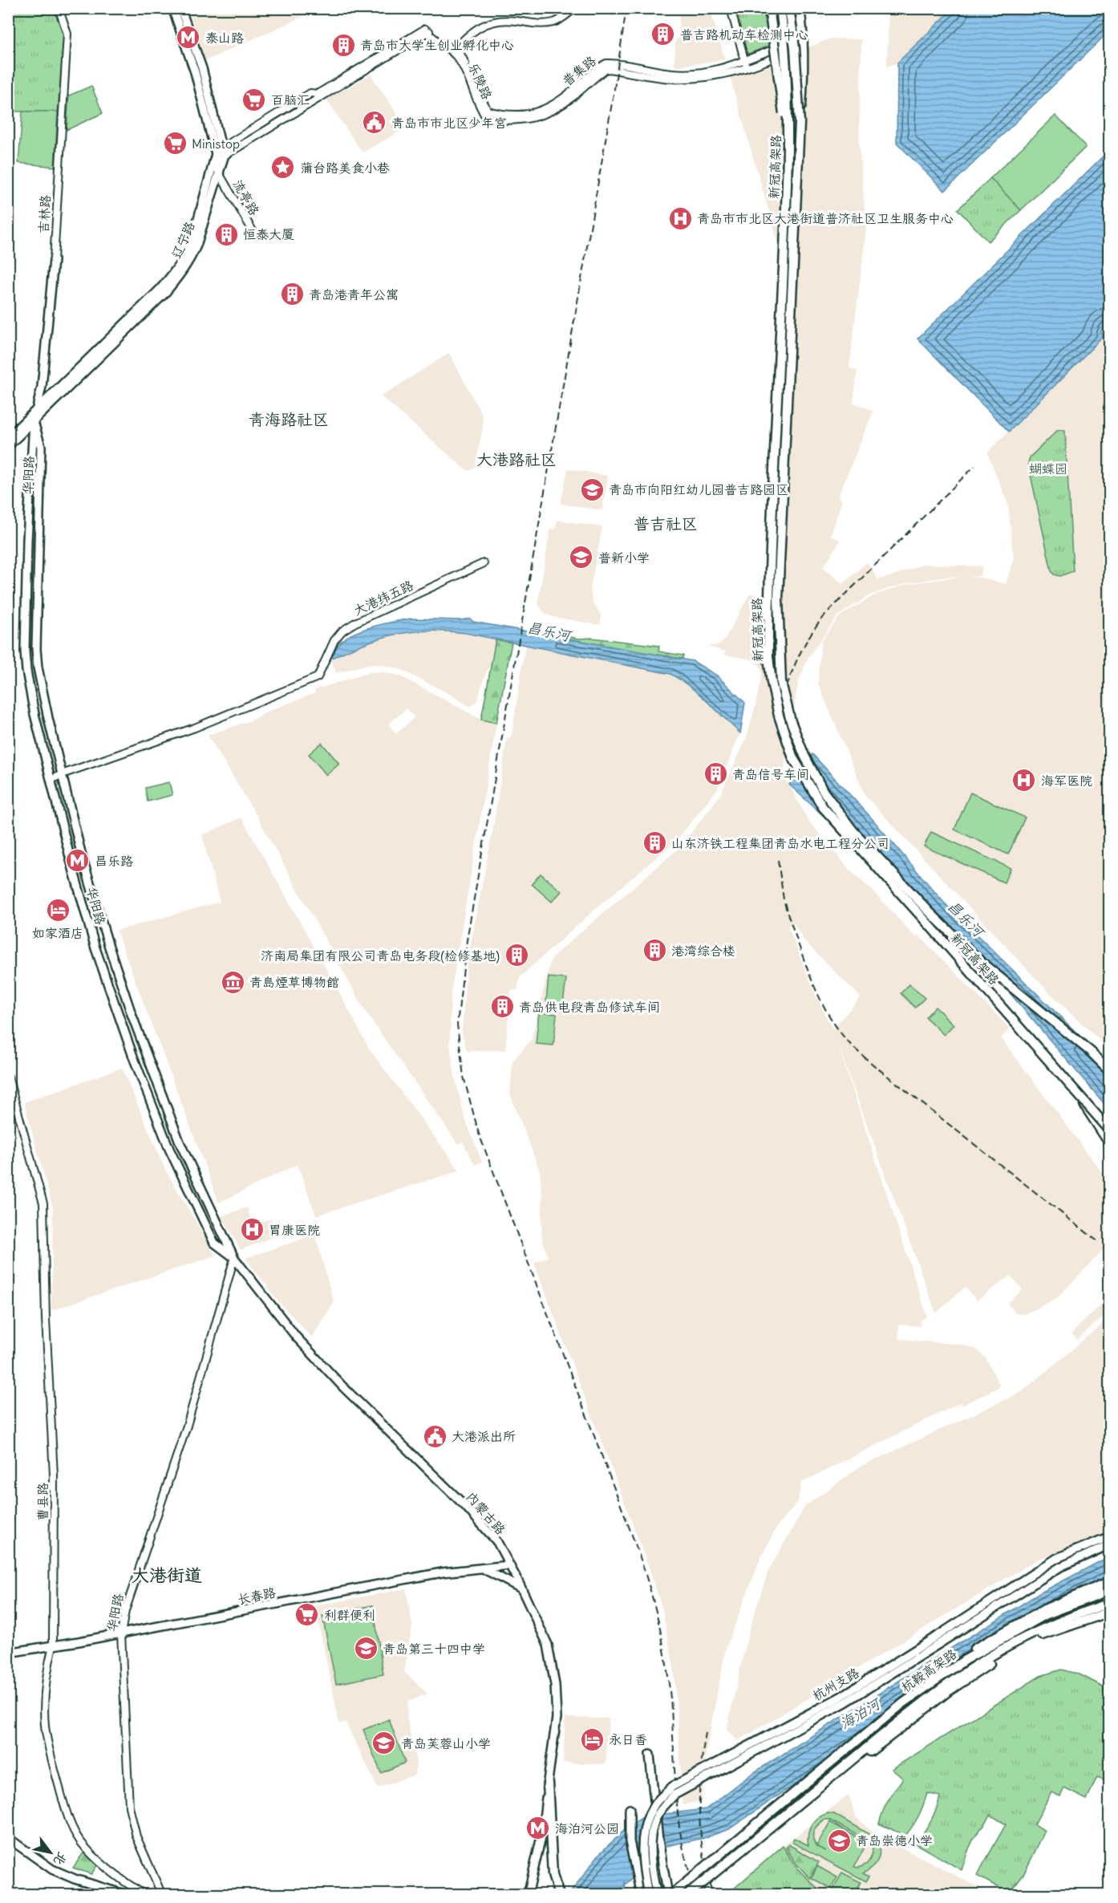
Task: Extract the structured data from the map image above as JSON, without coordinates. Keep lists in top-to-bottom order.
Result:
{
  "streets": {
    "highway": ["新冠高架路", "杭鞍高架路"],
    "main road": [
      "吉林路",
      "辽宁路",
      "华阳路",
      "内蒙古路",
      "长春路",
      "杭州支路"
    ],
    "street": [
      "普集路",
      "乐陵路",
      "流亭路",
      "大港纬五路",
      "曹县路"
    ]
  },
  "crossings": [
    ["普集路", "乐陵路"],
    ["流亭路", "辽宁路"],
    ["吉林路", "辽宁路"],
    ["吉林路", "华阳路"],
    ["辽宁路", "华阳路"],
    ["华阳路", "大港纬五路"],
    ["华阳路", "内蒙古路"],
    ["华阳路", "长春路"],
    ["曹县路", "长春路"],
    ["内蒙古路", "长春路"]
  ],
  "districts": [
    "青海路社区",
    "大港路社区",
    "普吉社区",
    "大港街道"
  ],
  "water": ["昌乐河", "海泊河"],
  "parks": ["蝴蝶园"],
  "places": {
    "building": [
      "普吉路机动车检测中心",
      "青岛市大学生创业孵化中心",
      "恒泰大厦",
      "青岛港青年公寓",
      "青岛信号车间",
      "山东济铁工程集团青岛水电工程分公司",
      "港湾综合楼",
      "济南局集团有限公司青岛电务段(检修基地)",
      "青岛供电段青岛修试车间"
    ],
    "metro station": ["泰山路", "昌乐路", "海泊河公园"],
    "supermarket": ["百脑汇", "Ministop", "利群便利"],
    "public building": ["青岛市市北区少年宫", "大港派出所"],
    "place": ["蒲台路美食小巷"],
    "hospital": ["青岛市市北区大港街道普济社区卫生服务中心", "海军医院", "胃康医院"],
    "school or university": [
      "青岛市向阳红幼儿园普吉路园区",
      "普新小学",
      "青岛第三十四中学",
      "青岛芙蓉山小学",
      "青岛崇德小学"
    ],
    "hotel": ["如家酒店", "永日香"],
    "museum": ["青島煙草博物館"]
  },
  "north": "bottom right"
}
